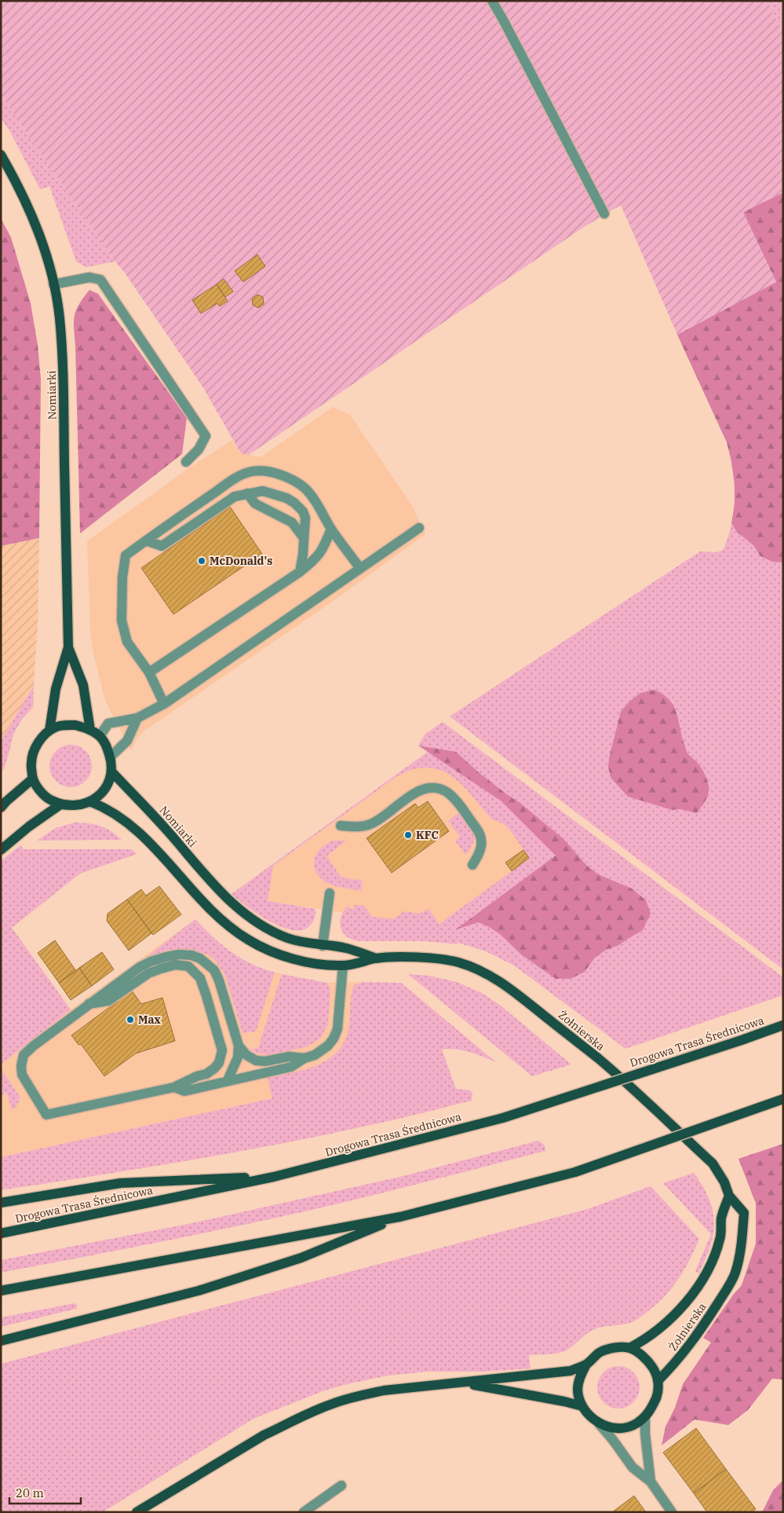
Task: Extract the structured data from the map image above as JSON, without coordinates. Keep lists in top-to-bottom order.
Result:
{
  "streets": {
    "main road": ["Nomiarki", "Żołnierska", "Drogowa Trasa Średnicowa"]
  },
  "crossings": [
    ["Nomiarki", "Żołnierska"]
  ],
  "places": ["McDonald's", "KFC", "Max"],
  "scale_bar": "20 m"
}
